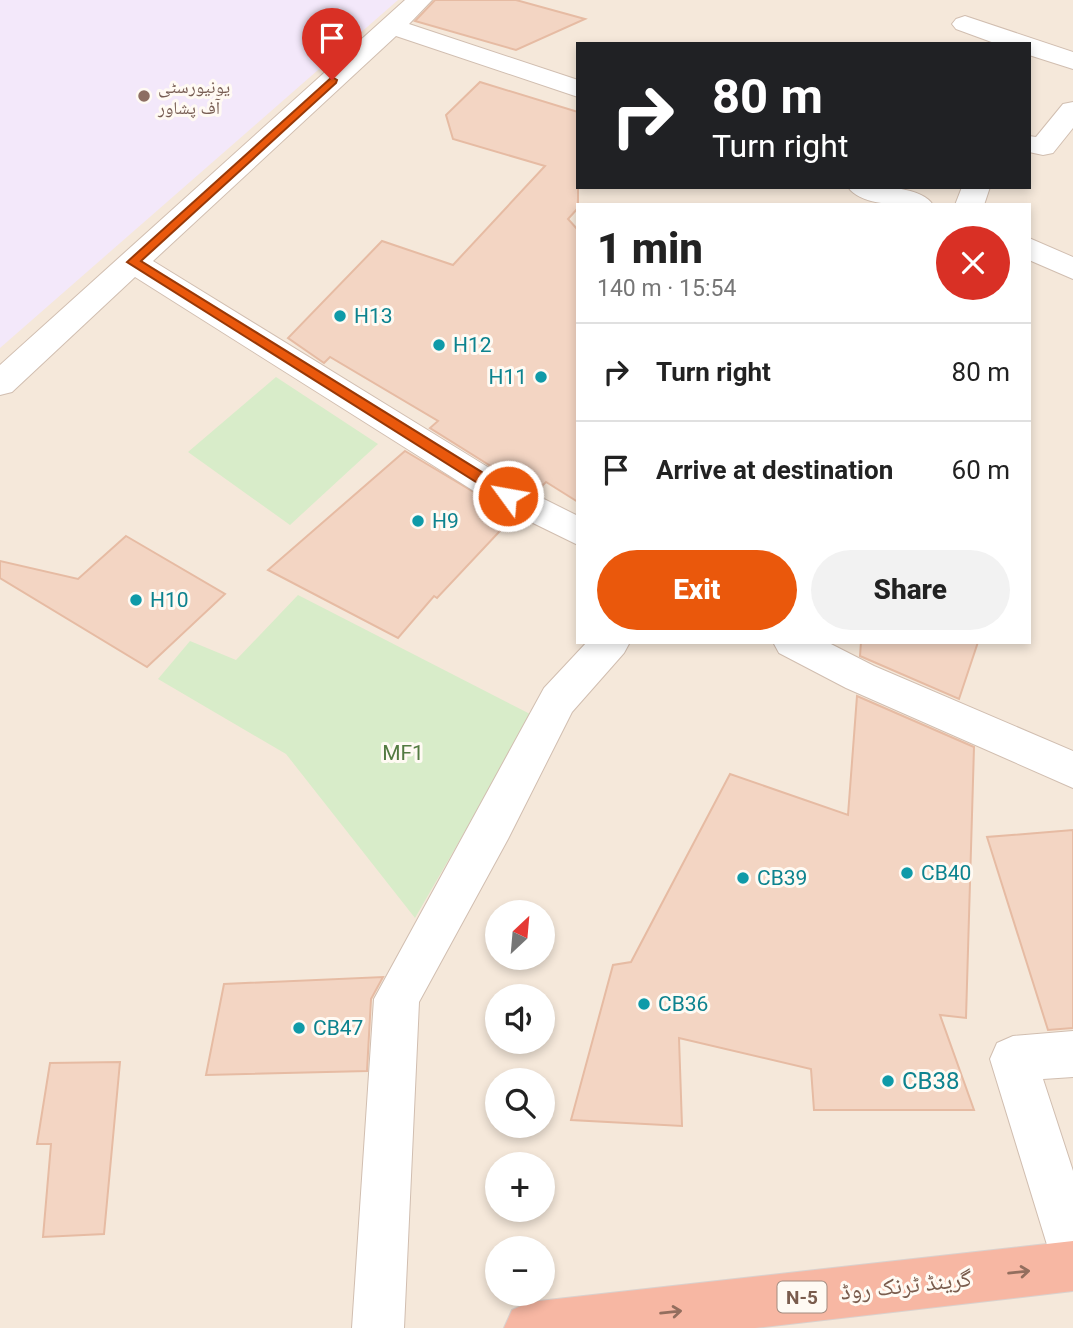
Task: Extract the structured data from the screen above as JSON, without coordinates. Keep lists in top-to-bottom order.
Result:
{
  "streets": {
    "highway": ["گرینڈ ٹرنک روڈ", "N-5"]
  },
  "one_way": ["گرینڈ ٹرنک روڈ"],
  "parks": ["MF1"],
  "places": [
    "یونیورسٹی آف پشاور",
    "H13",
    "H12",
    "H11",
    "H9",
    "H10",
    "CB40",
    "CB39",
    "CB36",
    "CB47",
    "CB38"
  ],
  "north": "top right",
  "page": {
    "turn": ["80 m", "Turn right"],
    "heading": ["1 min", "140 m · 15:54"],
    "list": [
      {
        "name": "Turn right",
        "value": "80 m"
      },
      {
        "name": "Arrive at destination",
        "value": "60 m"
      }
    ],
    "buttons": ["Exit", "Share"],
    "map_buttons": ["+", "−"]
  }
}
